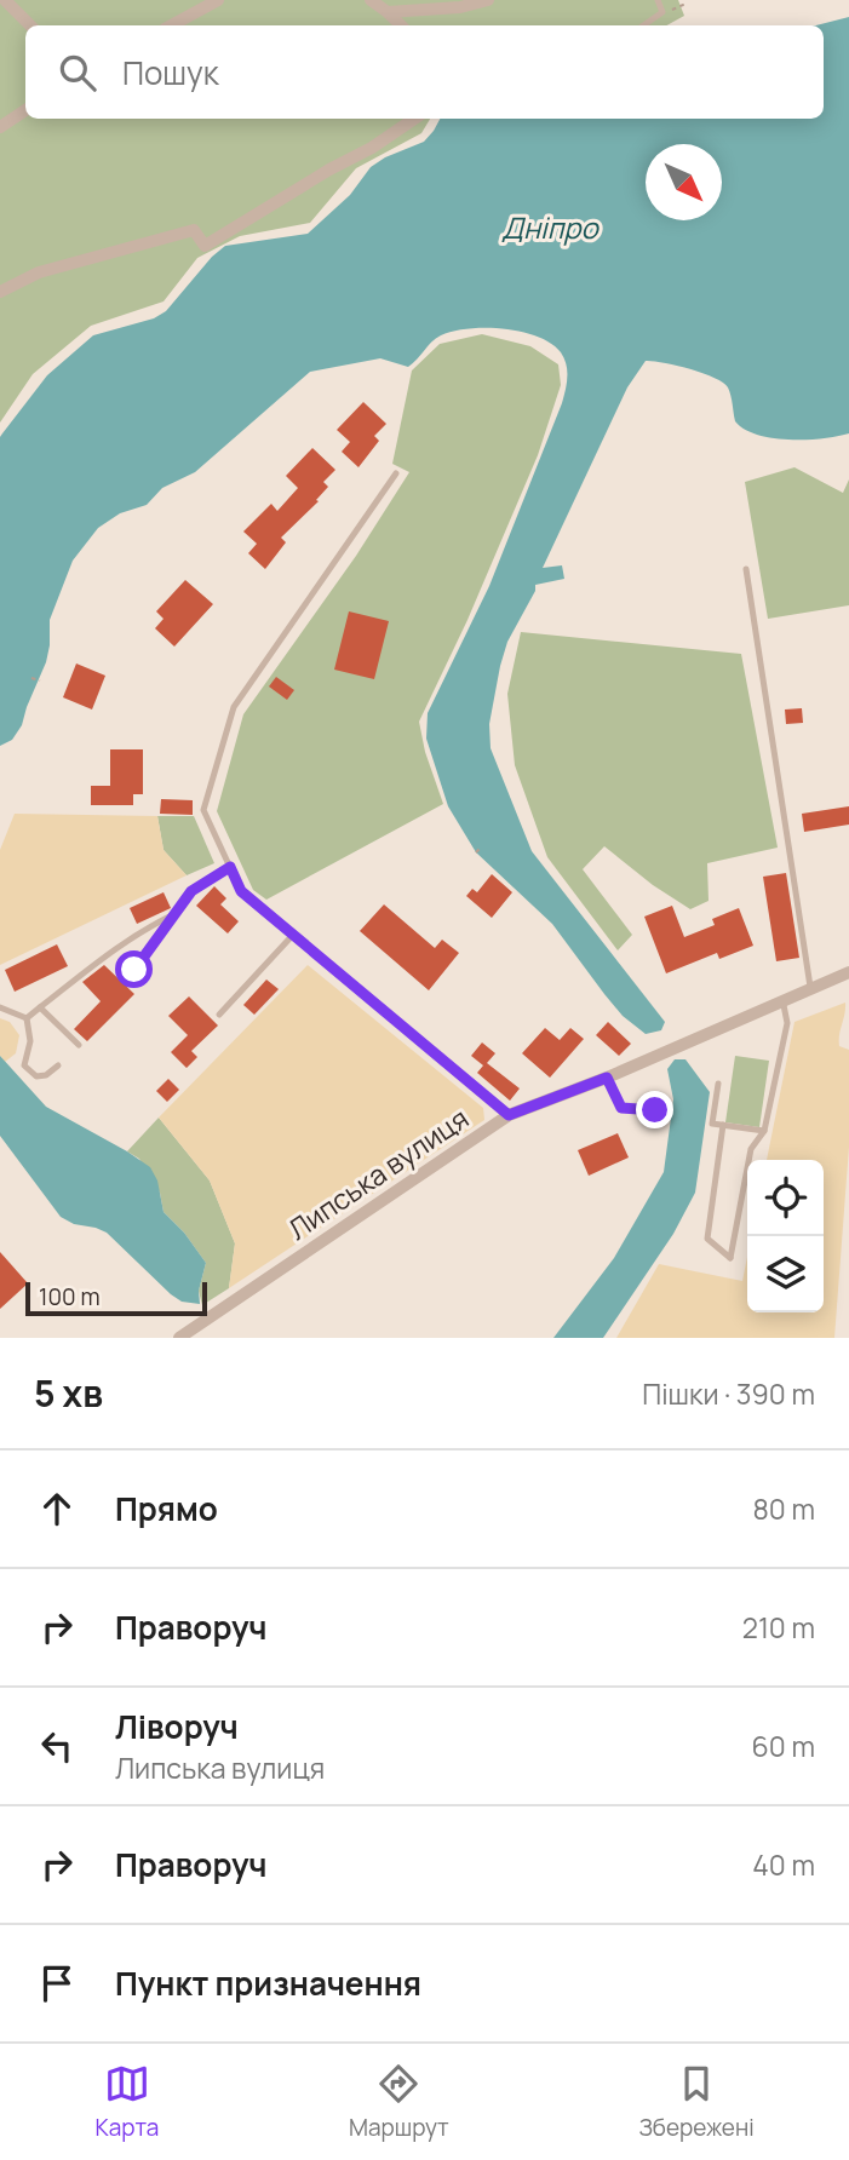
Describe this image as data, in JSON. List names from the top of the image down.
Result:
{
  "streets": {
    "street": ["Липська вулиця"]
  },
  "water": ["Дніпро"],
  "scale_bar": "100 m",
  "north": "bottom right",
  "page": {
    "search": "Пошук",
    "scale": "100 m",
    "heading": ["5 хв", "Пішки · 390 m"],
    "list": [
      ["Прямо", "80 m"],
      ["Праворуч", "210 m"],
      ["Ліворуч", "Липська вулиця", "60 m"],
      ["Праворуч", "40 m"],
      "Пункт призначення"
    ],
    "nav": ["Карта", "Маршрут", "Збережені"]
  }
}
